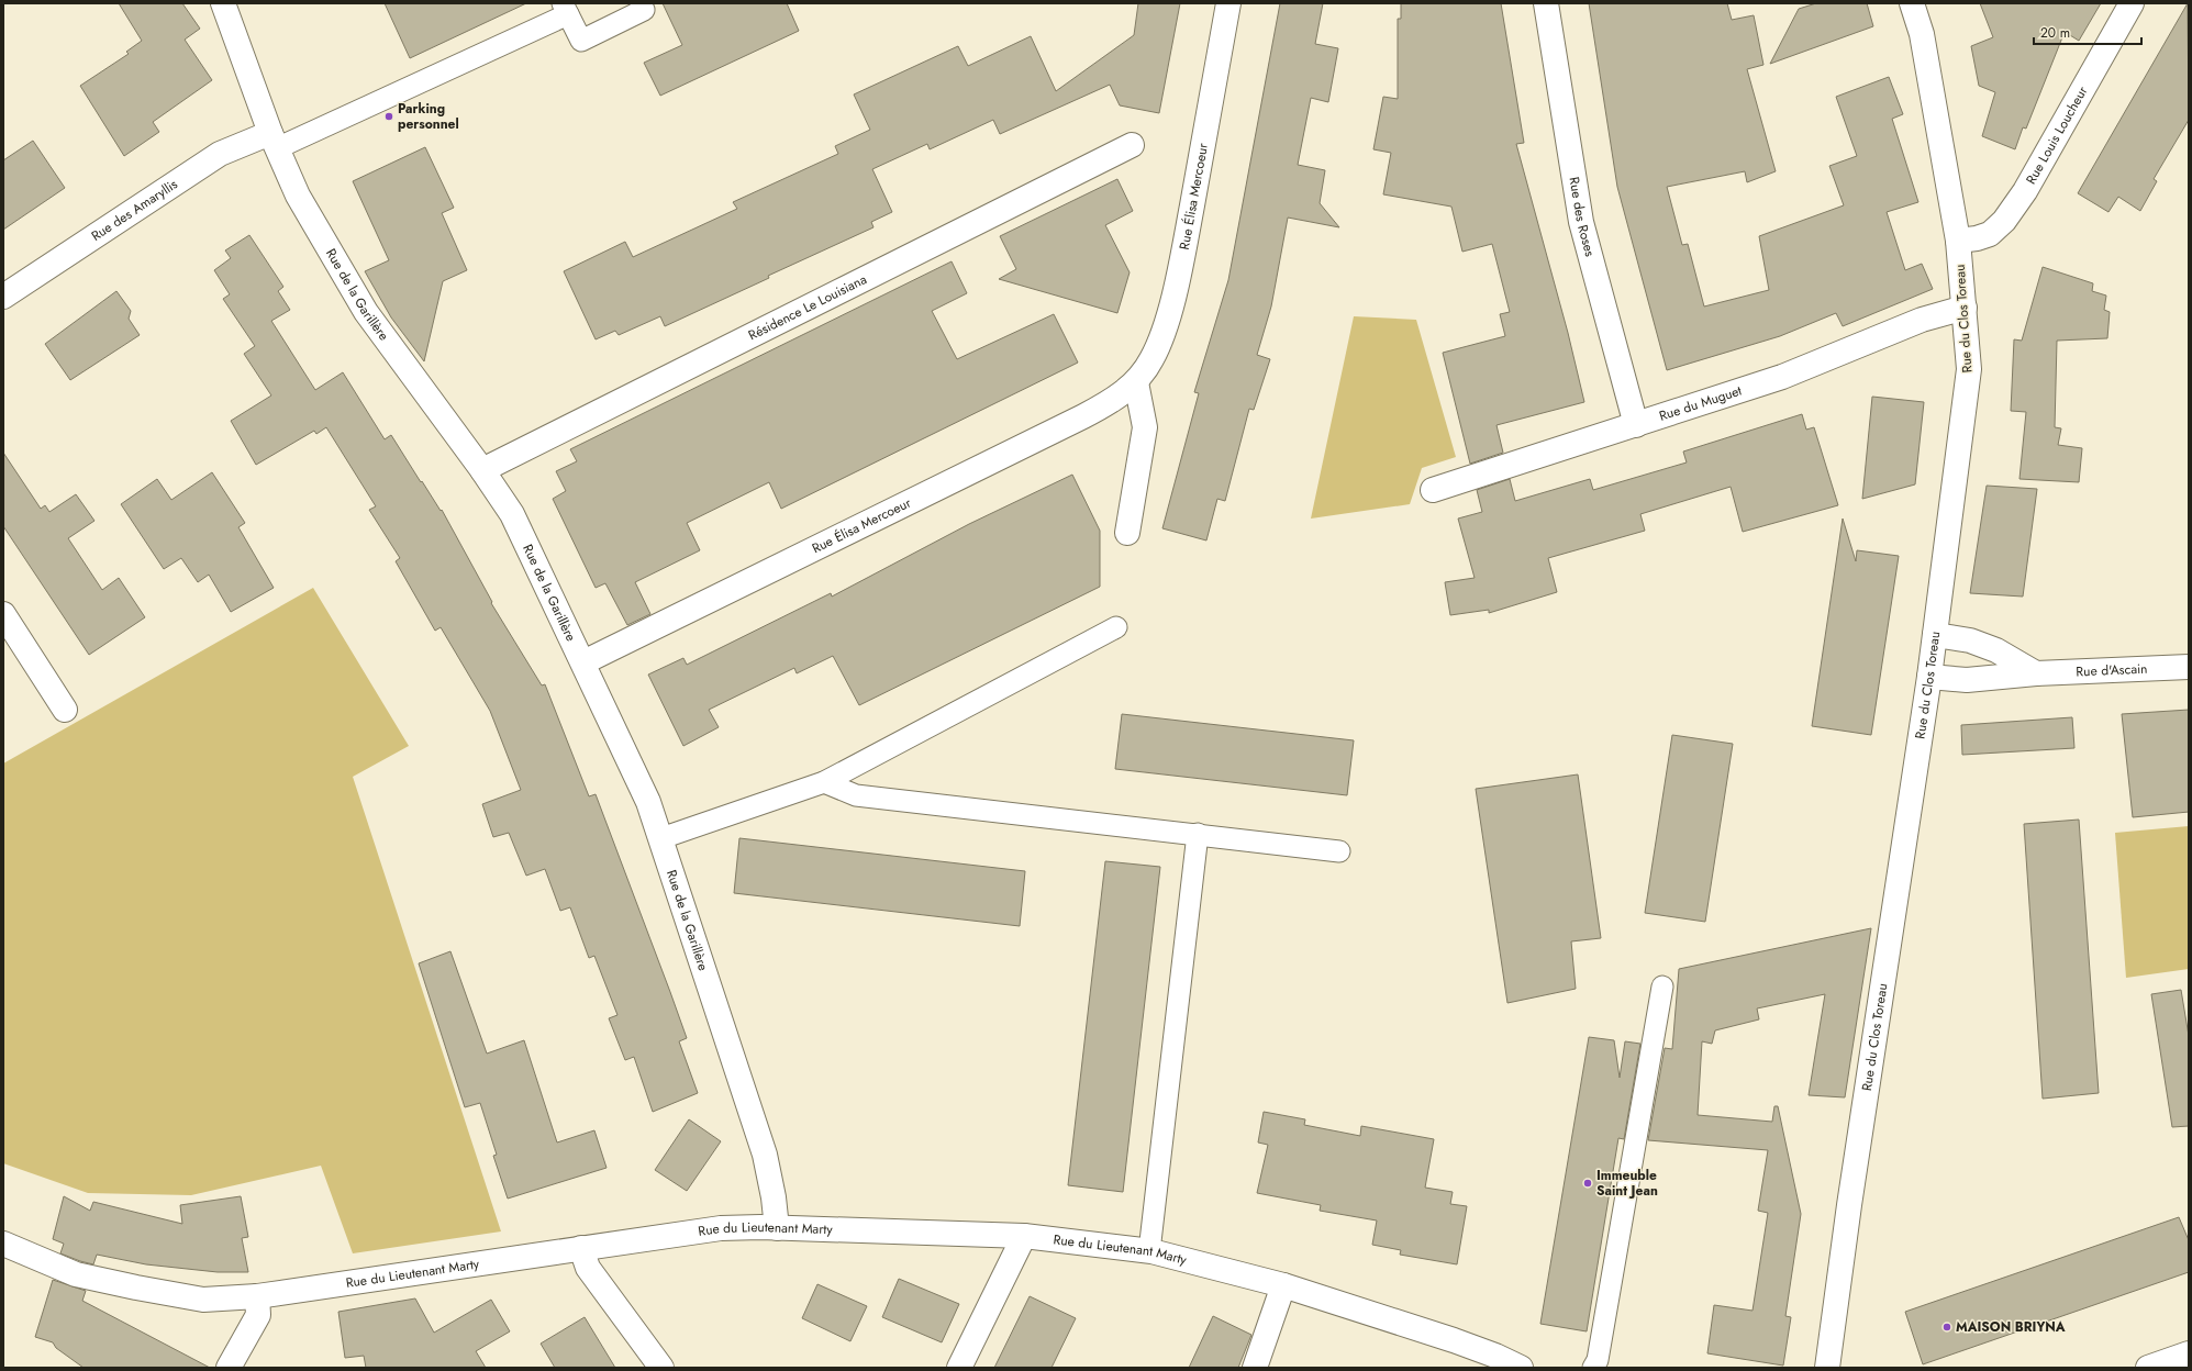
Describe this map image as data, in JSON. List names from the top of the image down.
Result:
{
  "streets": {
    "street": [
      "Rue Louis Loucheur",
      "Rue Élisa Mercoeur",
      "Rue des Amaryllis",
      "Rue des Roses",
      "Rue de la Garillère",
      "Résidence Le Louisiana",
      "Rue du Clos Toreau",
      "Rue du Muguet",
      "Rue d'Ascain",
      "Rue du Lieutenant Marty"
    ]
  },
  "crossings": [
    ["Rue Louis Loucheur", "Rue du Clos Toreau"],
    ["Rue Élisa Mercoeur", "Rue de la Garillère"],
    ["Rue des Amaryllis", "Rue de la Garillère"],
    ["Rue des Roses", "Rue du Muguet"],
    ["Rue de la Garillère", "Résidence Le Louisiana"],
    ["Rue de la Garillère", "Rue du Lieutenant Marty"],
    ["Rue du Clos Toreau", "Rue du Muguet"],
    ["Rue du Clos Toreau", "Rue d'Ascain"]
  ],
  "places": ["Parking personnel", "Immeuble Saint Jean", "MAISON BRIYNA"],
  "scale_bar": "20 m"
}
